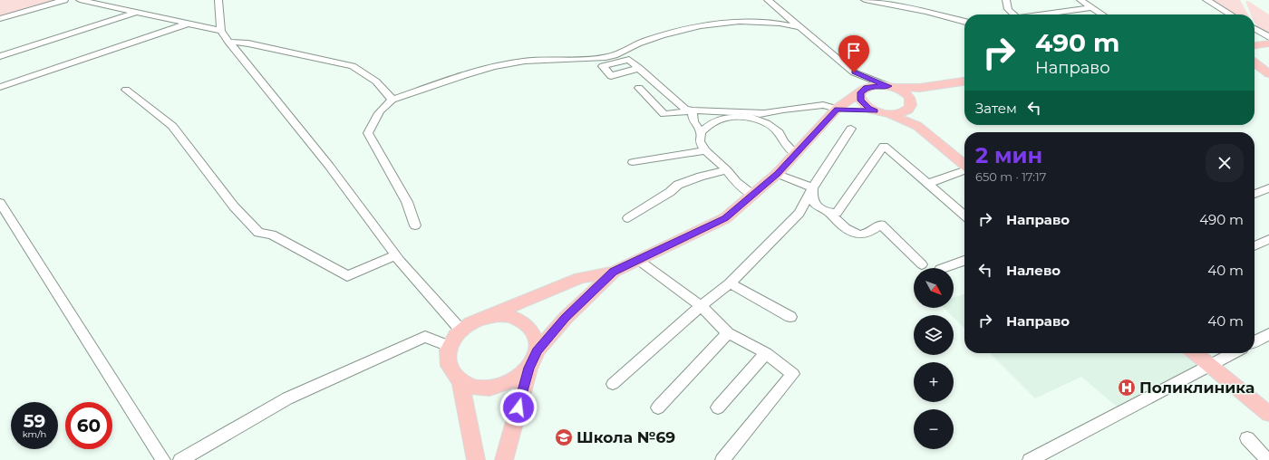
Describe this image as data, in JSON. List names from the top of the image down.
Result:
{
  "places": {
    "hospital": ["Поликлиника"],
    "school or university": ["Школа №69"]
  },
  "north": "bottom right",
  "page": {
    "turn": ["490 m", "Направо"],
    "then": "Затем",
    "heading": ["2 мин", "650 m · 17:17"],
    "list": [
      {
        "name": "Направо",
        "value": "490 m"
      },
      {
        "name": "Налево",
        "value": "40 m"
      },
      {
        "name": "Направо",
        "value": "40 m"
      }
    ],
    "map_buttons": ["+", "−"],
    "speed": "59 km/h",
    "limit": "60"
  }
}
